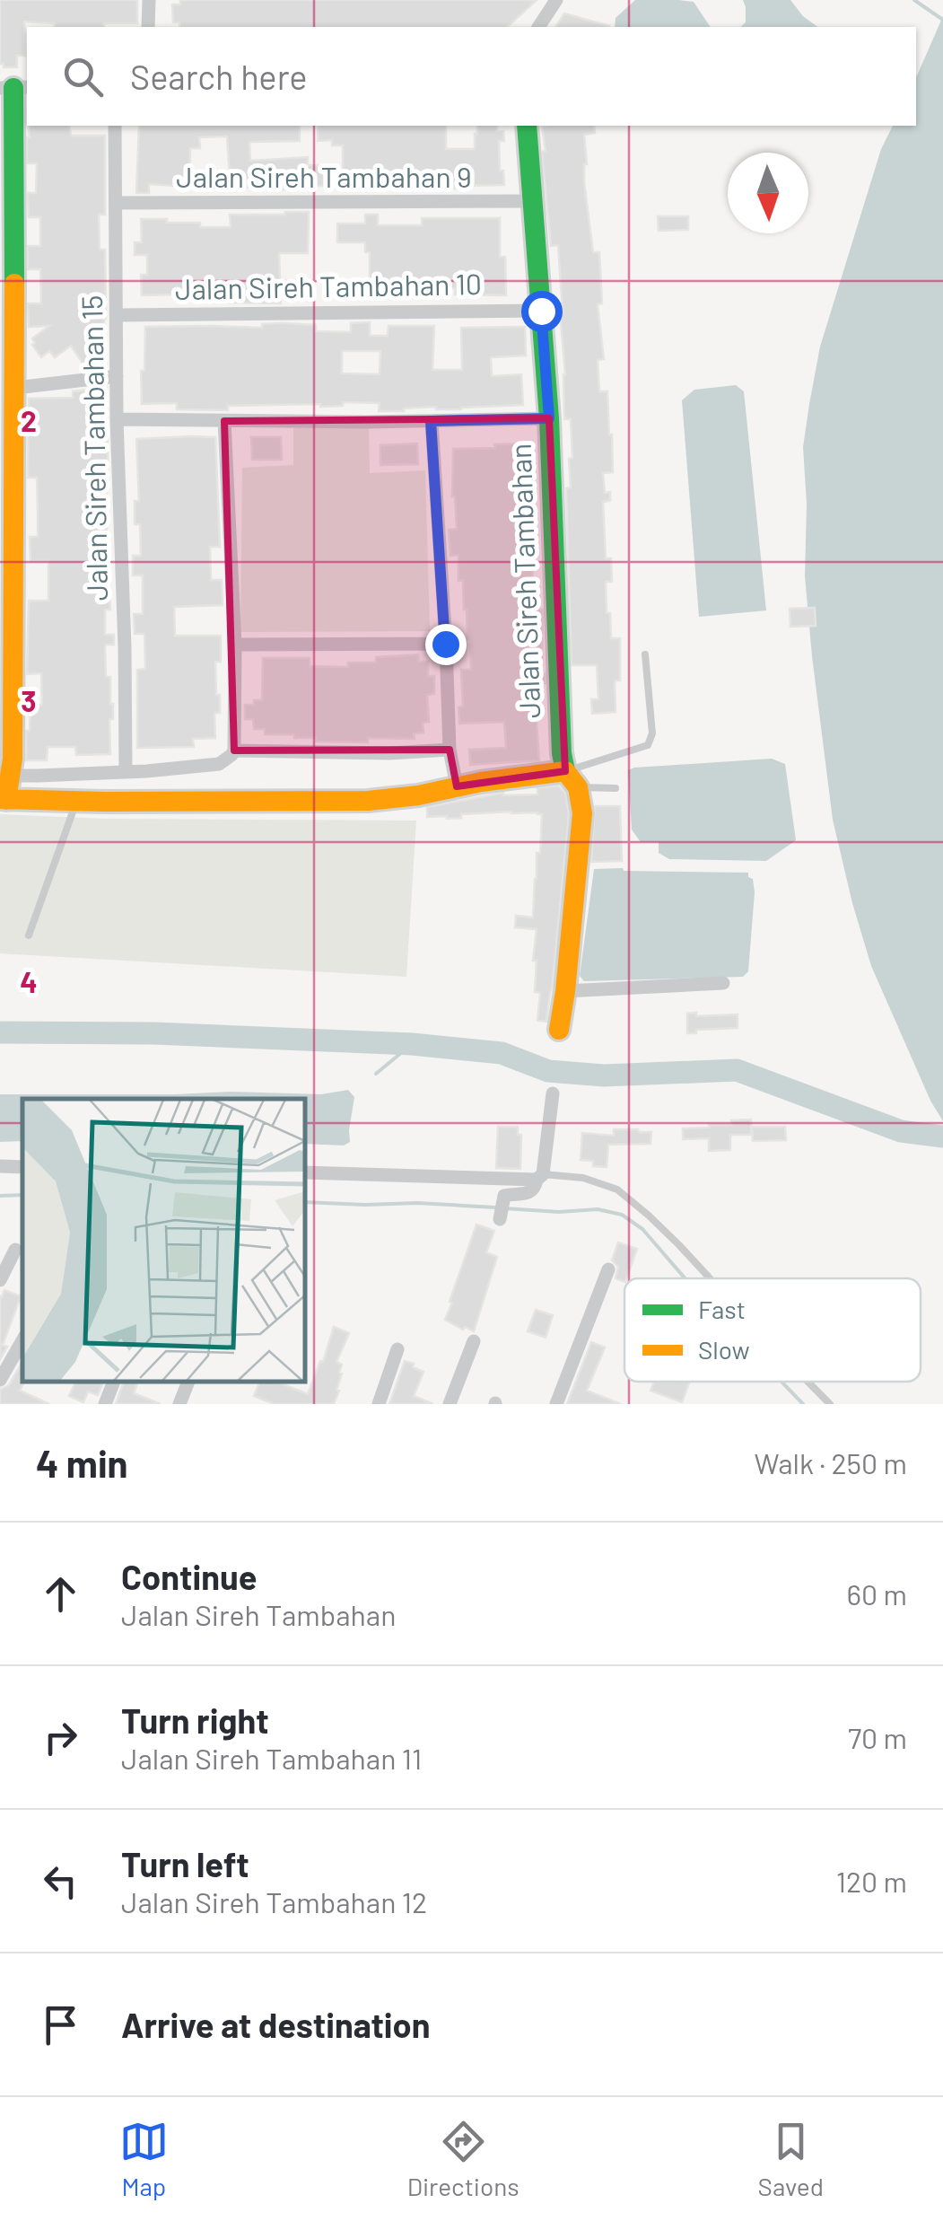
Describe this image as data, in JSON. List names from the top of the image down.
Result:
{
  "streets": {
    "street": [
      "Jalan Sireh Tambahan 9",
      "Jalan Sireh Tambahan 10",
      "Jalan Sireh Tambahan 15",
      "Jalan Sireh Tambahan"
    ]
  },
  "crossings": [
    ["Jalan Sireh Tambahan 9", "Jalan Sireh Tambahan 15"],
    ["Jalan Sireh Tambahan 9", "Jalan Sireh Tambahan"],
    ["Jalan Sireh Tambahan 10", "Jalan Sireh Tambahan 15"],
    ["Jalan Sireh Tambahan 10", "Jalan Sireh Tambahan"]
  ],
  "legend": ["Fast", "Slow"],
  "north": "bottom",
  "page": {
    "search": "Search here",
    "heading": ["4 min", "Walk · 250 m"],
    "list": [
      ["Continue", "Jalan Sireh Tambahan", "60 m"],
      ["Turn right", "Jalan Sireh Tambahan 11", "70 m"],
      ["Turn left", "Jalan Sireh Tambahan 12", "120 m"],
      "Arrive at destination"
    ],
    "nav": ["Map", "Directions", "Saved"]
  },
  "grid": {
    "rows": ["2", "3", "4"]
  }
}
